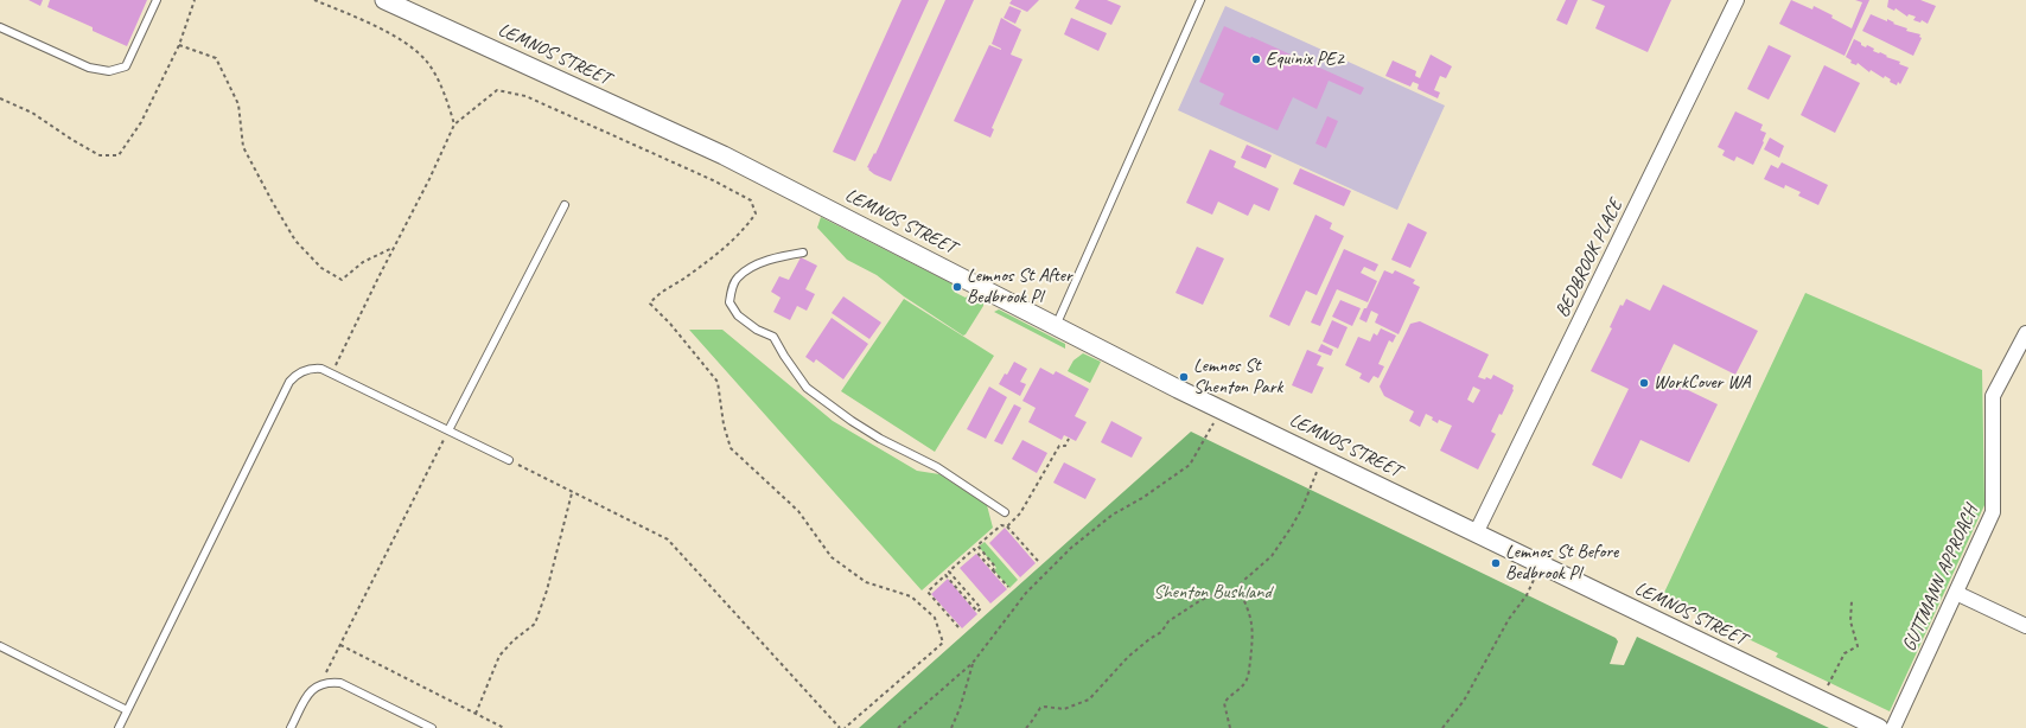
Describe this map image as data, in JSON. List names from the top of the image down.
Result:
{
  "streets": {
    "street": ["LEMNOS STREET", "BEDBROOK PLACE", "GUTTMANN APPROACH"]
  },
  "crossings": [
    ["LEMNOS STREET", "BEDBROOK PLACE"]
  ],
  "parks": ["Shenton Bushland"],
  "places": [
    "Equinix PE2",
    "Lemnos St After Bedbrook Pl",
    "Lemnos St Shenton Park",
    "WorkCover WA",
    "Lemnos St Before Bedbrook Pl"
  ]
}
